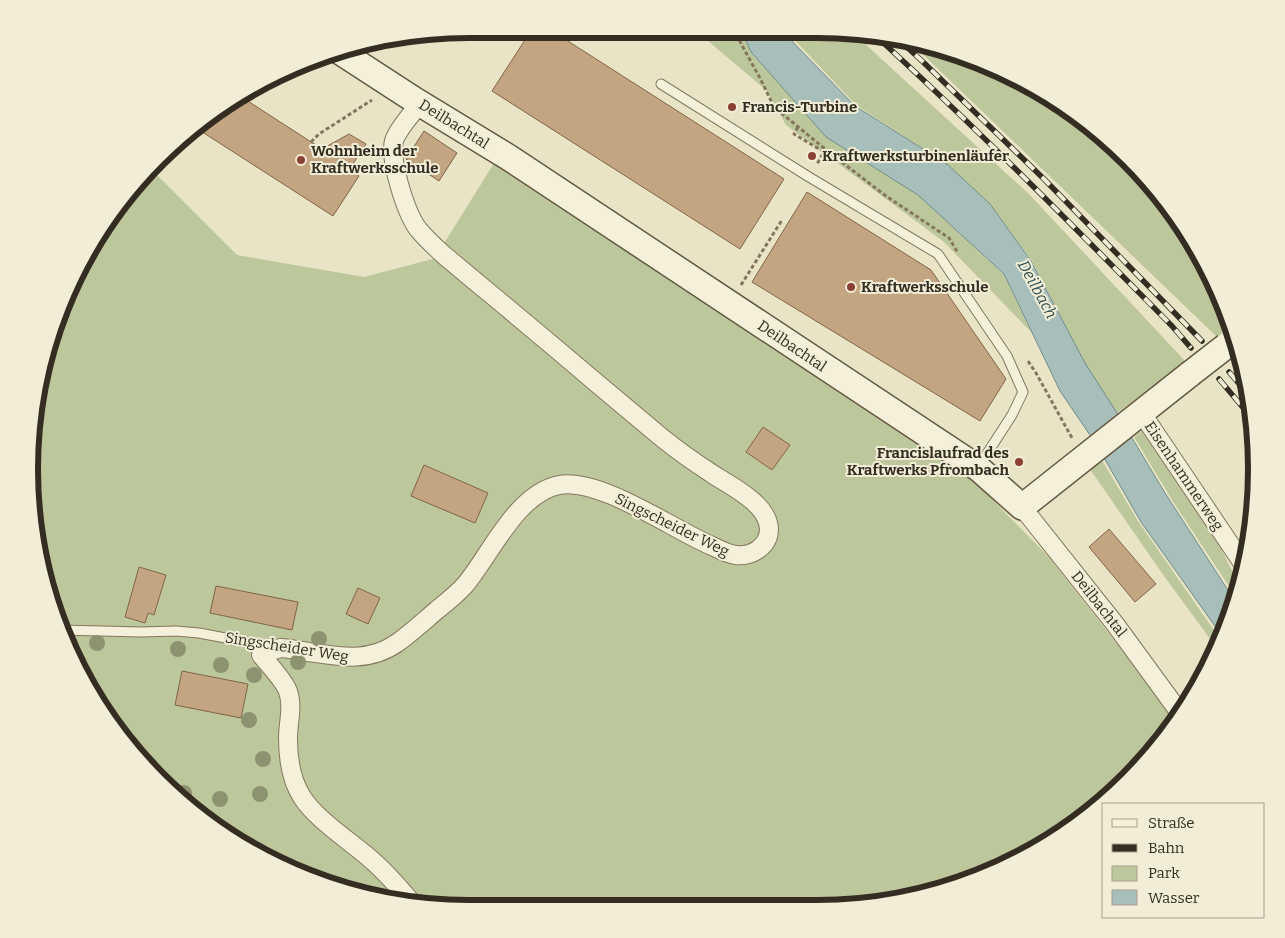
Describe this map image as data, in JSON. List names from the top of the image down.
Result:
{
  "streets": {
    "street": ["Deilbachtal", "Eisenhammerweg", "Singscheider Weg"]
  },
  "crossings": [
    ["Deilbachtal", "Eisenhammerweg"],
    ["Deilbachtal", "Singscheider Weg"]
  ],
  "water": ["Deilbach"],
  "places": [
    "Francis-Turbine",
    "Kraftwerksturbinenläufer",
    "Wohnheim der Kraftwerksschule",
    "Kraftwerksschule",
    "Francislaufrad des Kraftwerks Pfrombach"
  ],
  "legend": [
    "Straße",
    "Bahn",
    "Park",
    "Wasser"
  ]
}
